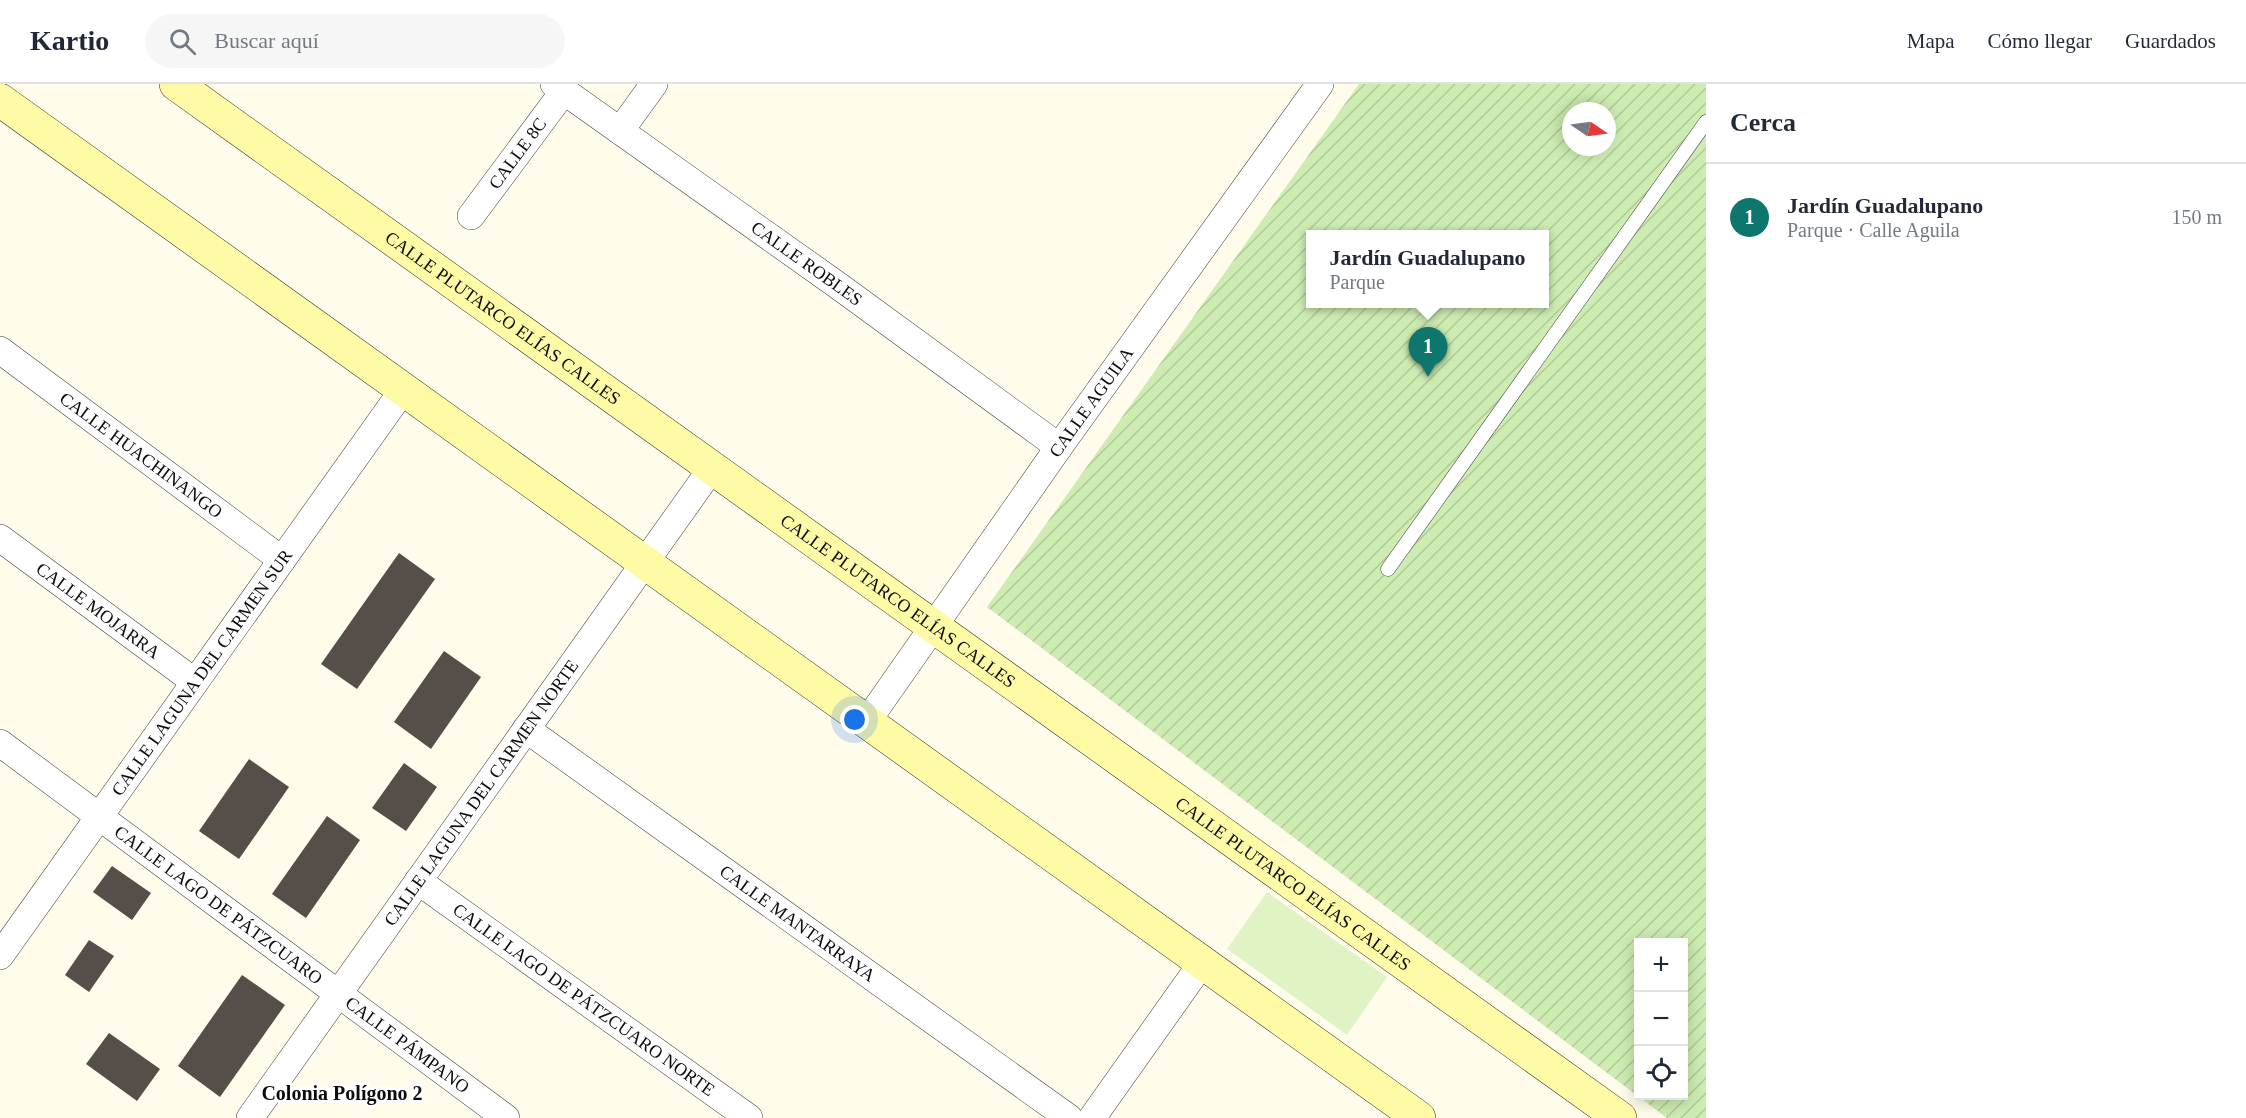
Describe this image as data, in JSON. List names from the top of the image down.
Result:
{
  "streets": {
    "main road": ["CALLE PLUTARCO ELÍAS CALLES"],
    "street": [
      "CALLE 8C",
      "CALLE ROBLES",
      "CALLE AGUILA",
      "CALLE HUACHINANGO",
      "CALLE MOJARRA",
      "CALLE LAGUNA DEL CARMEN SUR",
      "CALLE LAGUNA DEL CARMEN NORTE",
      "CALLE LAGO DE PÁTZCUARO",
      "CALLE MANTARRAYA",
      "CALLE LAGO DE PÁTZCUARO NORTE",
      "CALLE PÁMPANO"
    ]
  },
  "crossings": [
    ["CALLE 8C", "CALLE ROBLES"],
    ["CALLE ROBLES", "CALLE AGUILA"],
    ["CALLE PLUTARCO ELÍAS CALLES", "CALLE AGUILA"],
    ["CALLE PLUTARCO ELÍAS CALLES", "CALLE LAGUNA DEL CARMEN NORTE"],
    ["CALLE HUACHINANGO", "CALLE LAGUNA DEL CARMEN SUR"],
    ["CALLE MOJARRA", "CALLE LAGUNA DEL CARMEN SUR"],
    ["CALLE LAGUNA DEL CARMEN SUR", "CALLE LAGO DE PÁTZCUARO"],
    ["CALLE LAGUNA DEL CARMEN NORTE", "CALLE LAGO DE PÁTZCUARO"],
    ["CALLE LAGUNA DEL CARMEN NORTE", "CALLE MANTARRAYA"],
    ["CALLE LAGUNA DEL CARMEN NORTE", "CALLE LAGO DE PÁTZCUARO NORTE"],
    ["CALLE LAGUNA DEL CARMEN NORTE", "CALLE PÁMPANO"],
    ["CALLE LAGO DE PÁTZCUARO", "CALLE PÁMPANO"]
  ],
  "districts": ["Colonia Polígono 2"],
  "north": "right",
  "page": {
    "header": "Kartio",
    "search": "Buscar aquí",
    "nav": ["Mapa", "Cómo llegar", "Guardados"],
    "heading": "Cerca",
    "list": [
      {
        "mark": "1",
        "name": "Jardín Guadalupano",
        "note": "Parque · Calle Aguila",
        "value": "150 m"
      }
    ],
    "popup": ["Jardín Guadalupano", "Parque"],
    "pins": "1",
    "map_buttons": ["+", "−"]
  }
}
